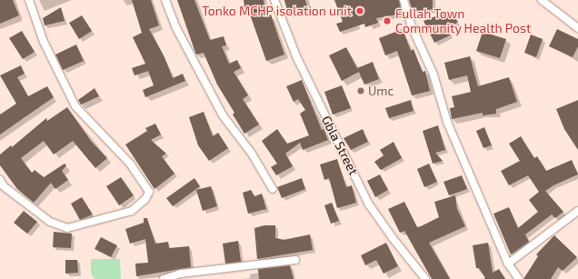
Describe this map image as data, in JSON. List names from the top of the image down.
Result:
{
  "streets": {
    "street": ["Gbla Street"]
  },
  "places": ["Tonko MCHP isolation unit", "Fullah Town Community Health Post", "Umc"]
}
